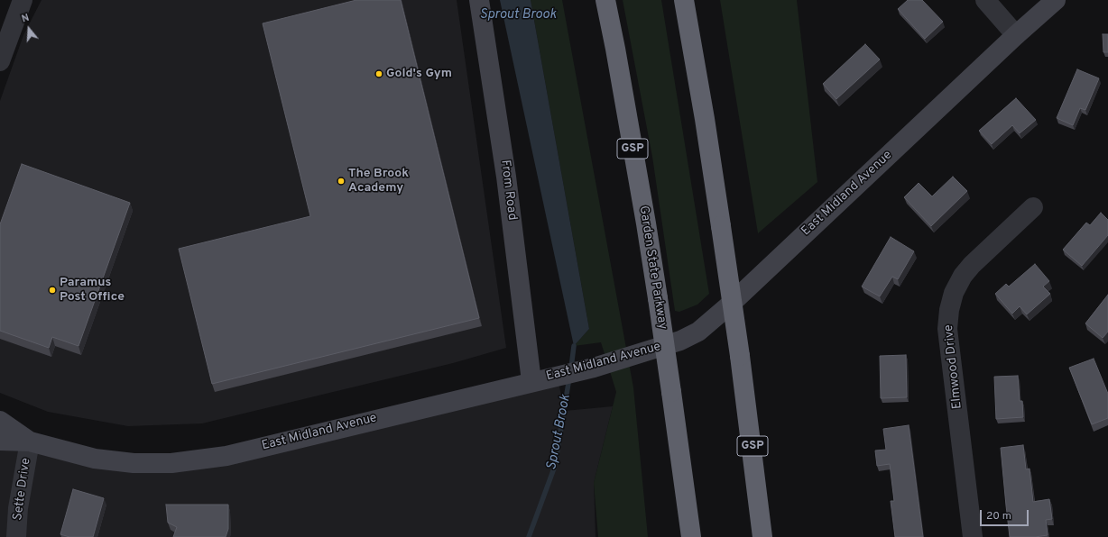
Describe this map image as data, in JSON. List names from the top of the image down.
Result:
{
  "streets": {
    "highway": ["GSP", "Garden State Parkway"],
    "street": [
      "From Road",
      "East Midland Avenue",
      "Elmwood Drive",
      "Sette Drive"
    ]
  },
  "crossings": [
    ["From Road", "East Midland Avenue"],
    ["East Midland Avenue", "Sette Drive"]
  ],
  "water": ["Sprout Brook"],
  "places": ["Gold's Gym", "The Brook Academy", "Paramus Post Office"],
  "scale_bar": "20 m",
  "north": "top"
}
